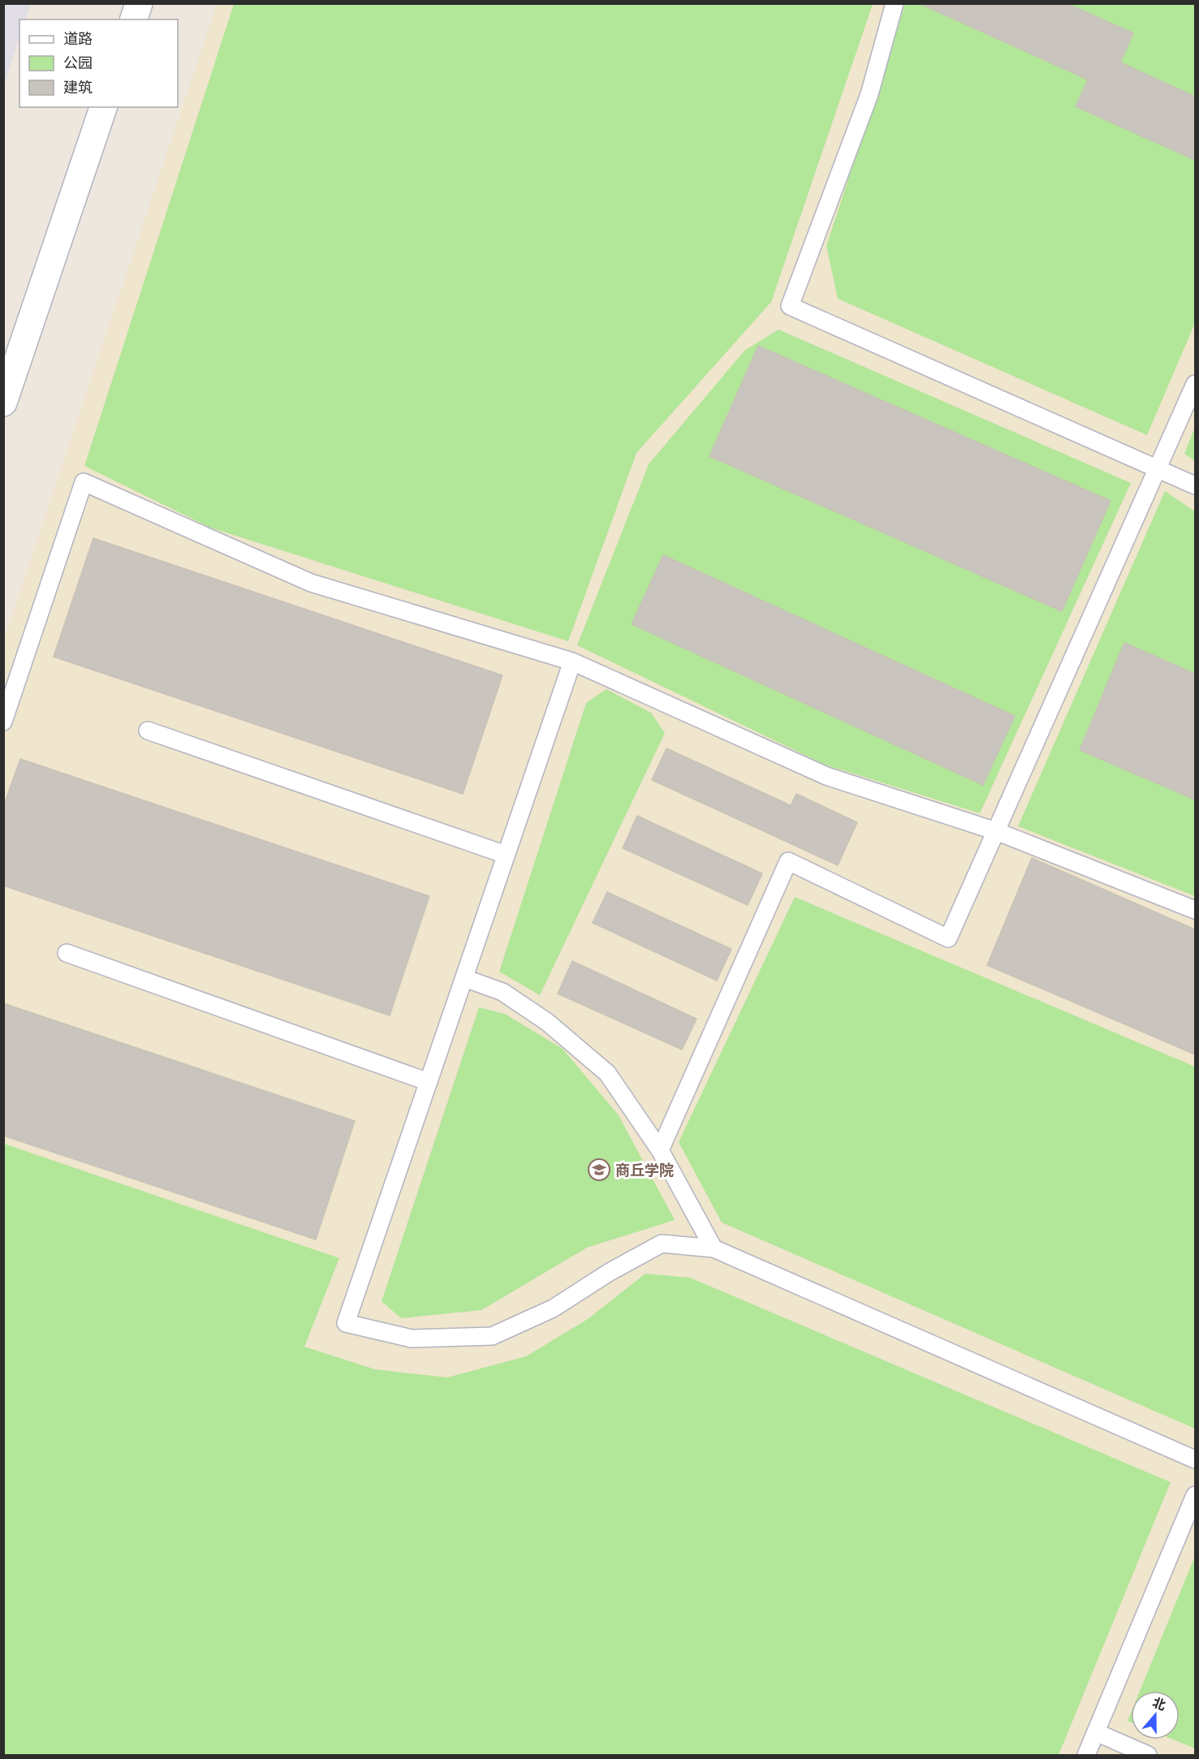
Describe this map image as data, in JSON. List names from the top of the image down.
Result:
{
  "places": {
    "school or university": ["商丘学院"]
  },
  "legend": ["道路", "公园", "建筑"],
  "north": "top"
}
